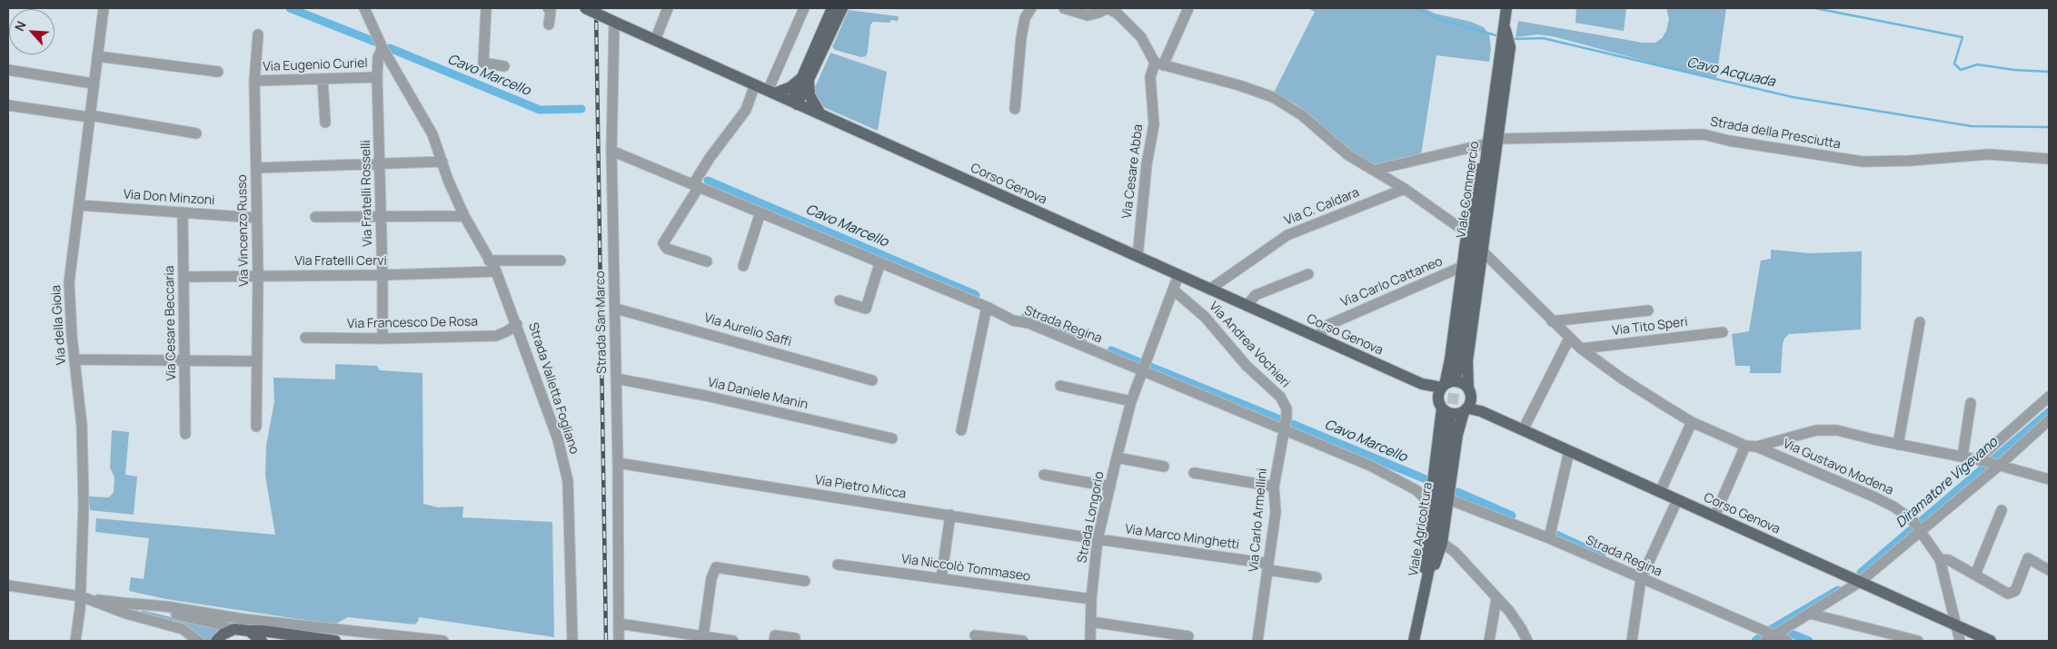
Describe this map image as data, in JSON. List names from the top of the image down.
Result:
{
  "streets": {
    "main road": ["Corso Genova", "Viale Commercio", "Viale Agricoltura"],
    "street": [
      "Via Eugenio Curiel",
      "Strada della Presciutta",
      "Via Cesare Abba",
      "Via Fratelli Rosselli",
      "Via Don Minzoni",
      "Via C. Caldara",
      "Via Vincenzo Russo",
      "Via Fratelli Cervi",
      "Via Carlo Cattaneo",
      "Strada San Marco",
      "Via Cesare Beccaria",
      "Via Francesco De Rosa",
      "Via della Gioia",
      "Strada Regina",
      "Via Tito Speri",
      "Via Aurelio Saffi",
      "Via Andrea Vochieri",
      "Strada Valletta Fogliano",
      "Via Daniele Manin",
      "Via Gustavo Modena",
      "Via Pietro Micca",
      "Strada Longorio",
      "Via Carlo Armellini",
      "Via Marco Minghetti",
      "Via Niccolò Tommaseo"
    ]
  },
  "crossings": [
    ["Via Eugenio Curiel", "Via Fratelli Rosselli"],
    ["Via Eugenio Curiel", "Via Vincenzo Russo"],
    ["Strada della Presciutta", "Viale Commercio"],
    ["Via Cesare Abba", "Corso Genova"],
    ["Corso Genova", "Via C. Caldara"],
    ["Corso Genova", "Via Carlo Cattaneo"],
    ["Corso Genova", "Strada San Marco"],
    ["Corso Genova", "Via Gustavo Modena"],
    ["Corso Genova", "Strada Longorio"],
    ["Via Fratelli Rosselli", "Via Fratelli Cervi"],
    ["Via Fratelli Rosselli", "Via Francesco De Rosa"],
    ["Via Fratelli Rosselli", "Strada Valletta Fogliano"],
    ["Via Don Minzoni", "Via Vincenzo Russo"],
    ["Via Don Minzoni", "Via Cesare Beccaria"],
    ["Via Don Minzoni", "Via della Gioia"],
    ["Via Vincenzo Russo", "Via Fratelli Cervi"],
    ["Via Fratelli Cervi", "Via Cesare Beccaria"],
    ["Via Fratelli Cervi", "Strada Valletta Fogliano"],
    ["Strada San Marco", "Strada Regina"],
    ["Strada San Marco", "Via Aurelio Saffi"],
    ["Strada San Marco", "Via Daniele Manin"],
    ["Strada San Marco", "Via Pietro Micca"],
    ["Via Francesco De Rosa", "Strada Valletta Fogliano"],
    ["Strada Regina", "Via Andrea Vochieri"],
    ["Strada Regina", "Strada Longorio"],
    ["Strada Regina", "Via Carlo Armellini"],
    ["Via Tito Speri", "Via Gustavo Modena"],
    ["Via Andrea Vochieri", "Strada Longorio"],
    ["Via Andrea Vochieri", "Via Carlo Armellini"],
    ["Via Pietro Micca", "Strada Longorio"],
    ["Via Pietro Micca", "Via Marco Minghetti"],
    ["Strada Longorio", "Via Marco Minghetti"],
    ["Strada Longorio", "Via Niccolò Tommaseo"],
    ["Via Carlo Armellini", "Via Marco Minghetti"]
  ],
  "water": ["Cavo Acquada", "Cavo Marcello", "Diramatore Vigevano"],
  "north": "top left"
}
